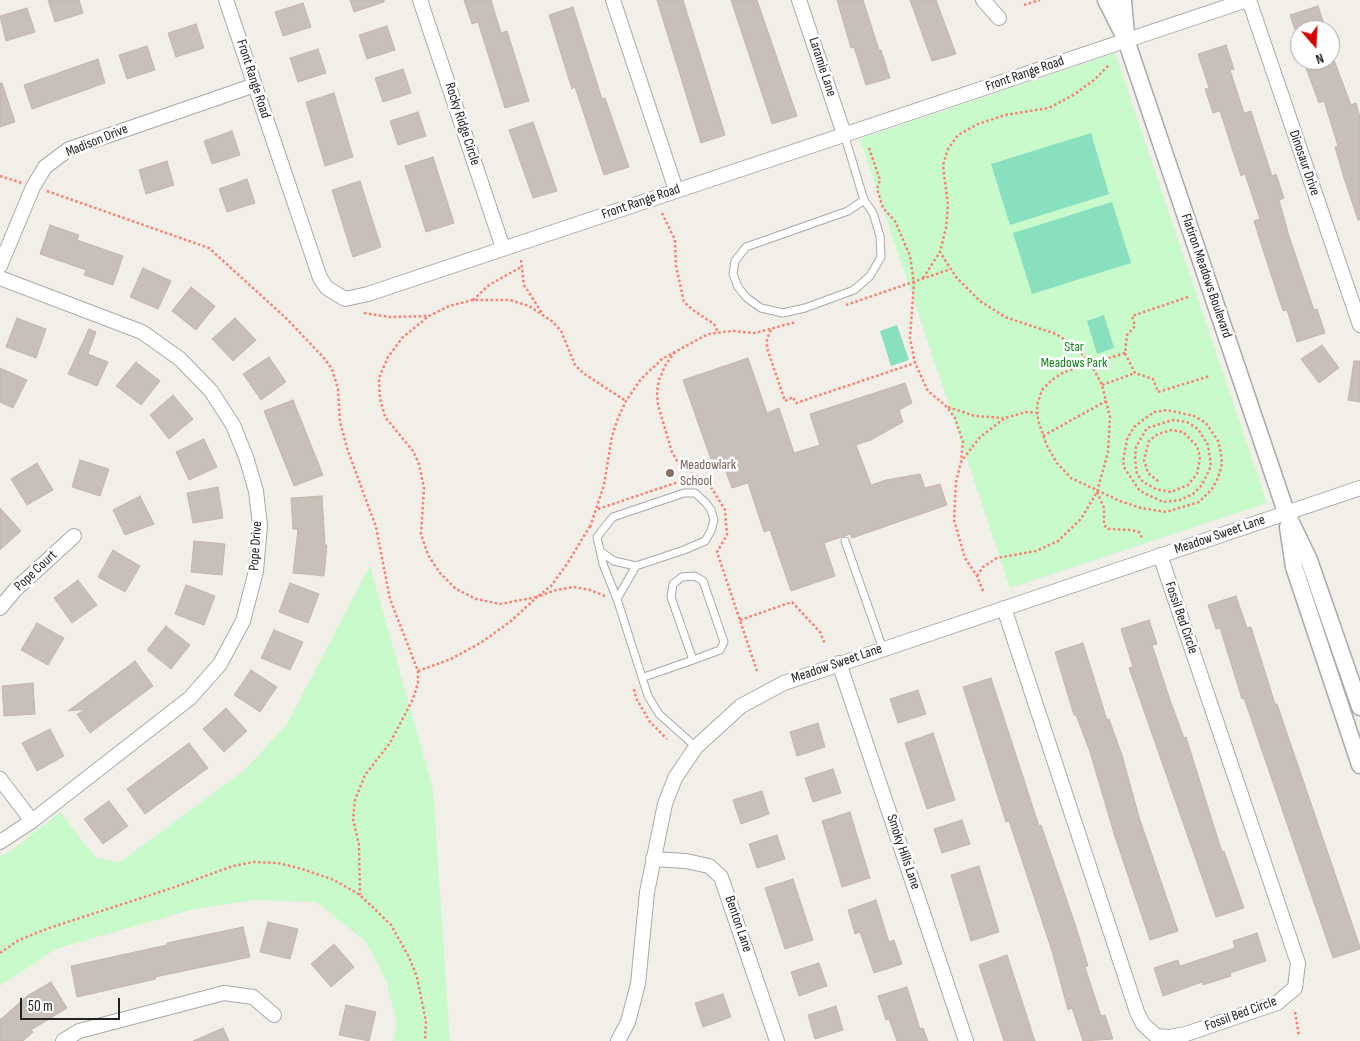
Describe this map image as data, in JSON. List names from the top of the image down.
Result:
{
  "streets": {
    "street": [
      "Laramie Lane",
      "Front Range Road",
      "Rocky Ridge Circle",
      "Madison Drive",
      "Dinosaur Drive",
      "Flatiron Meadows Boulevard",
      "Meadow Sweet Lane",
      "Pope Drive",
      "Pope Court",
      "Fossil Bed Circle",
      "Smoky Hills Lane",
      "Benton Lane"
    ]
  },
  "crossings": [
    ["Laramie Lane", "Front Range Road"],
    ["Front Range Road", "Rocky Ridge Circle"],
    ["Front Range Road", "Madison Drive"],
    ["Front Range Road", "Dinosaur Drive"],
    ["Front Range Road", "Flatiron Meadows Boulevard"],
    ["Flatiron Meadows Boulevard", "Meadow Sweet Lane"],
    ["Meadow Sweet Lane", "Fossil Bed Circle"],
    ["Meadow Sweet Lane", "Smoky Hills Lane"],
    ["Meadow Sweet Lane", "Benton Lane"]
  ],
  "parks": ["Star Meadows Park"],
  "places": ["Meadowlark School"],
  "scale_bar": "50 m",
  "north": "bottom"
}
